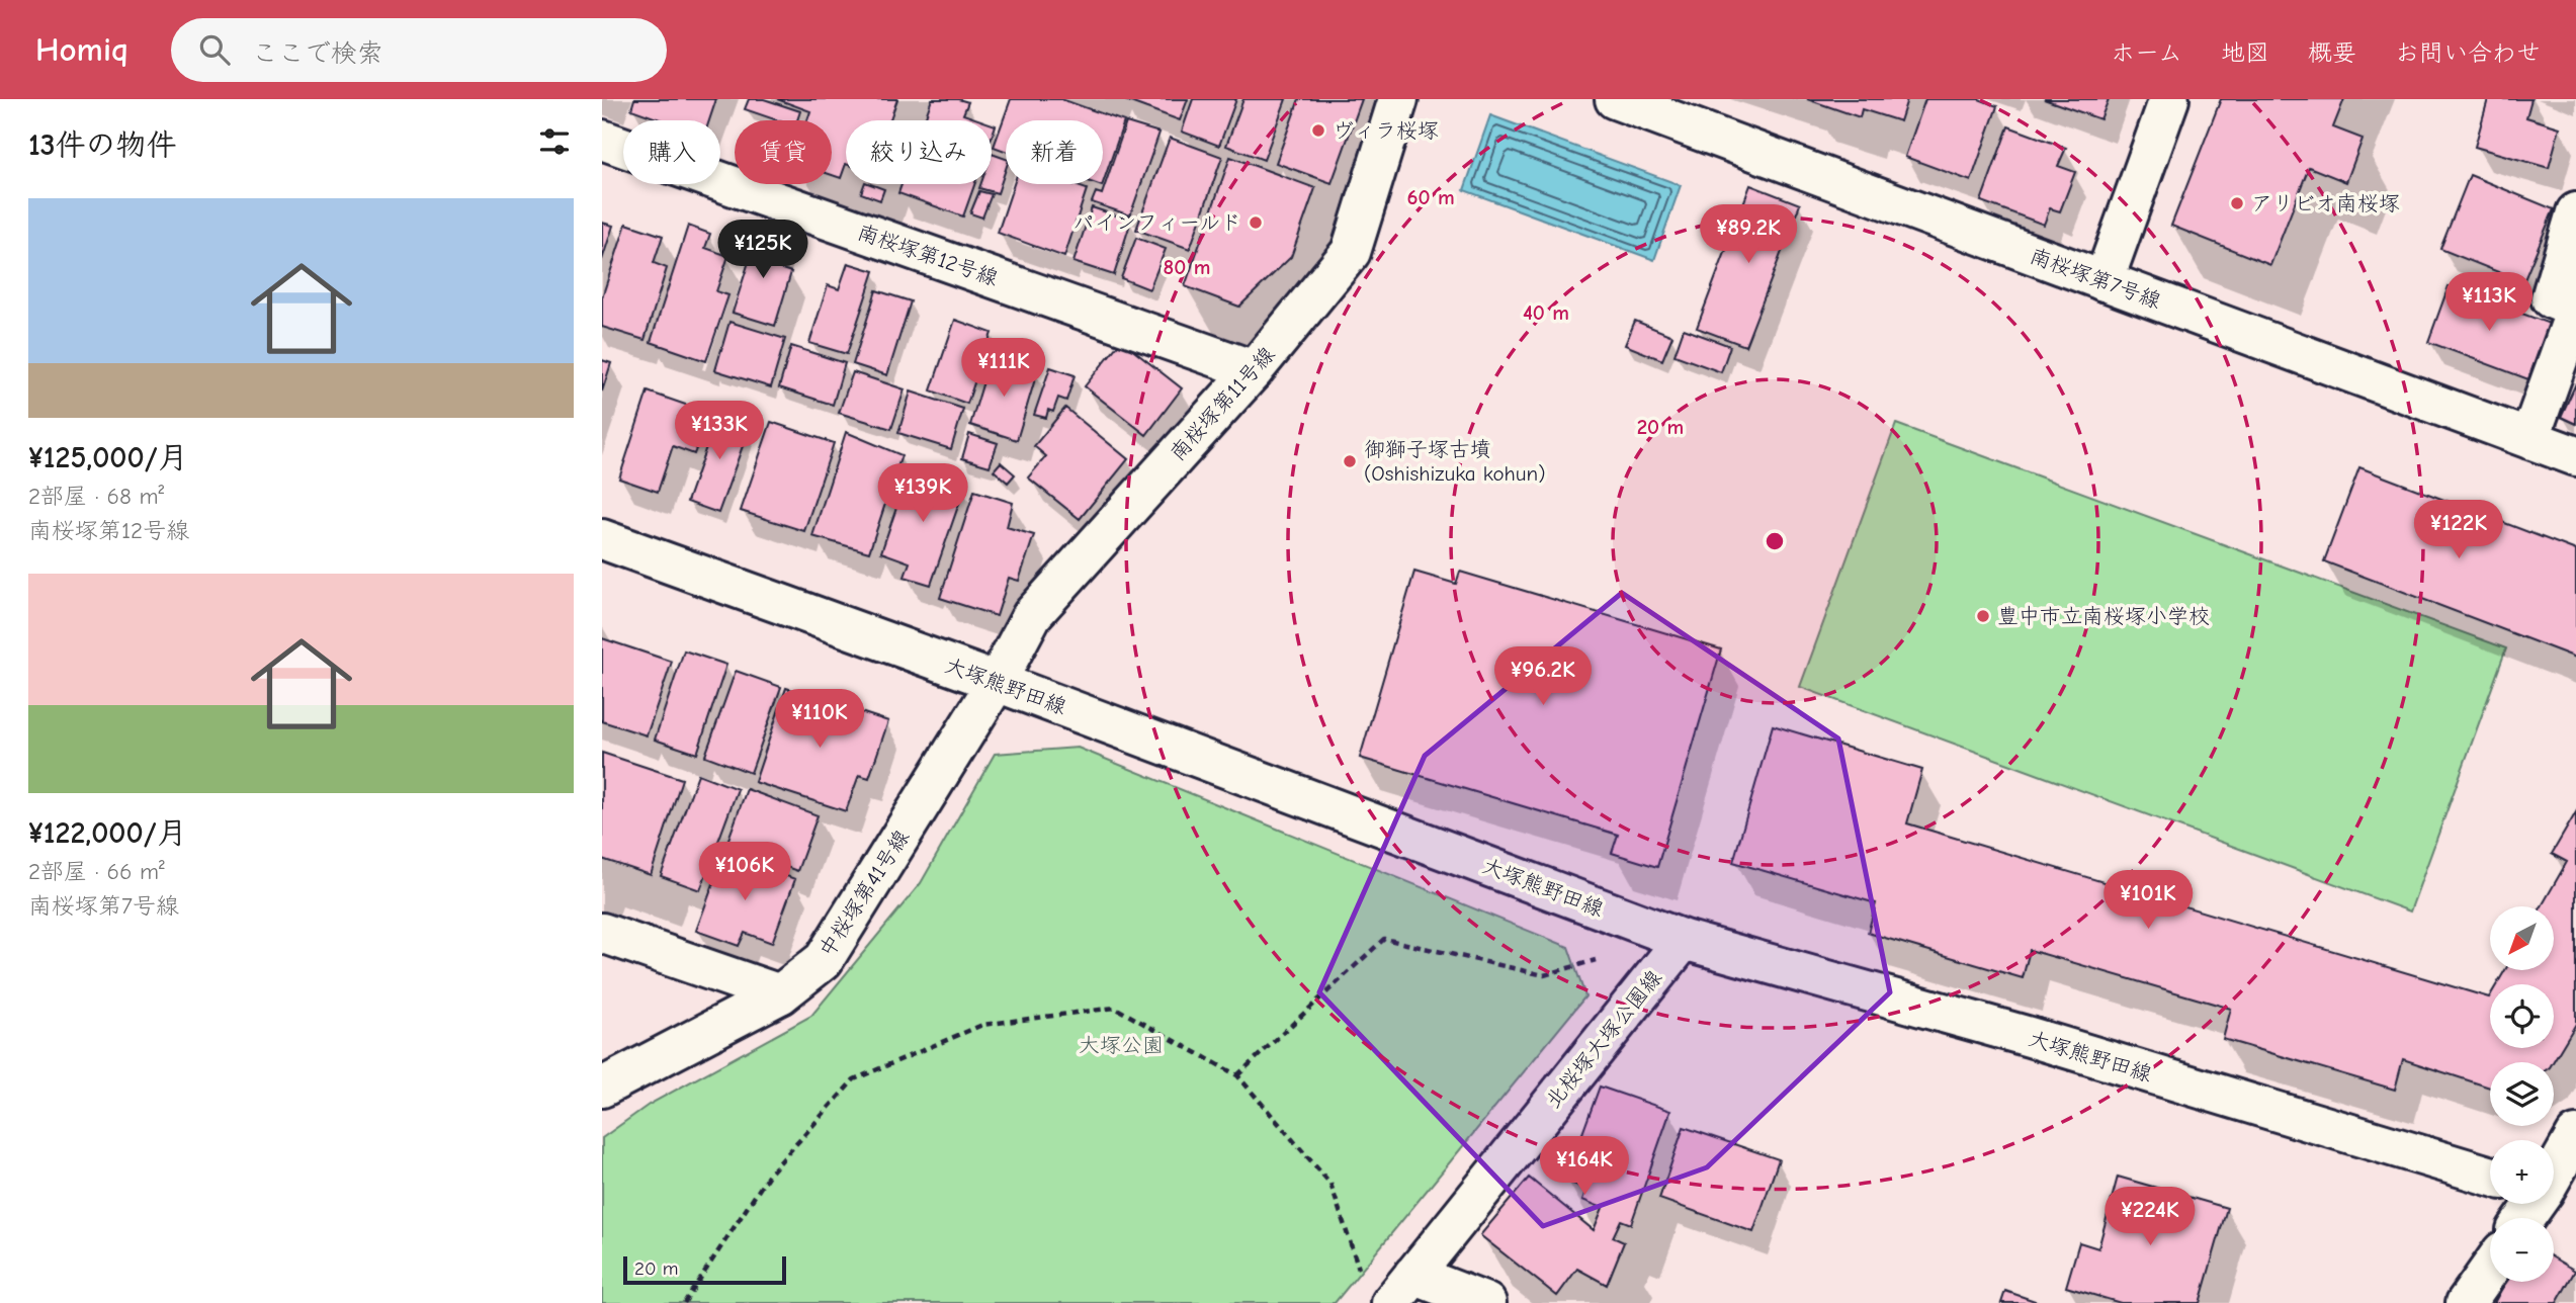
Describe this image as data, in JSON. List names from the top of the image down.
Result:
{
  "streets": {
    "street": [
      "南桜塚第12号線",
      "南桜塚第7号線",
      "南桜塚第11号線",
      "大塚熊野田線",
      "中桜塚第41号線",
      "北桜塚大塚公園線"
    ]
  },
  "crossings": [
    ["南桜塚第12号線", "南桜塚第11号線"],
    ["南桜塚第11号線", "大塚熊野田線"],
    ["南桜塚第11号線", "中桜塚第41号線"],
    ["大塚熊野田線", "中桜塚第41号線"],
    ["大塚熊野田線", "北桜塚大塚公園線"]
  ],
  "parks": ["大塚公園"],
  "places": [
    "ヴィラ桜塚",
    "アリビオ南桜塚",
    "パインフィールド",
    "御獅子塚古墳 (Oshishizuka kohun)",
    "豊中市立南桜塚小学校"
  ],
  "scale_bar": "20 m",
  "north": "bottom left",
  "page": {
    "header": "Homiq",
    "search": "ここで検索",
    "nav": [
      "ホーム",
      "地図",
      "概要",
      "お問い合わせ"
    ],
    "heading": "13件の物件",
    "chip": [
      "購入",
      "賃貸",
      "絞り込み",
      "新着"
    ],
    "list": [
      {
        "name": "¥125,000/月",
        "note": "2部屋 · 68 m² · 南桜塚第12号線"
      },
      {
        "name": "¥122,000/月",
        "note": "2部屋 · 66 m² · 南桜塚第7号線"
      }
    ],
    "price": [
      "¥89.2K",
      "¥125K",
      "¥113K",
      "¥111K",
      "¥133K",
      "¥139K",
      "¥122K",
      "¥96.2K",
      "¥110K",
      "¥106K",
      "¥101K",
      "¥164K",
      "¥224K"
    ],
    "map_buttons": ["+", "−"],
    "scale": "20 m"
  },
  "rings": [
    "60 m",
    "80 m",
    "40 m",
    "20 m"
  ]
}
